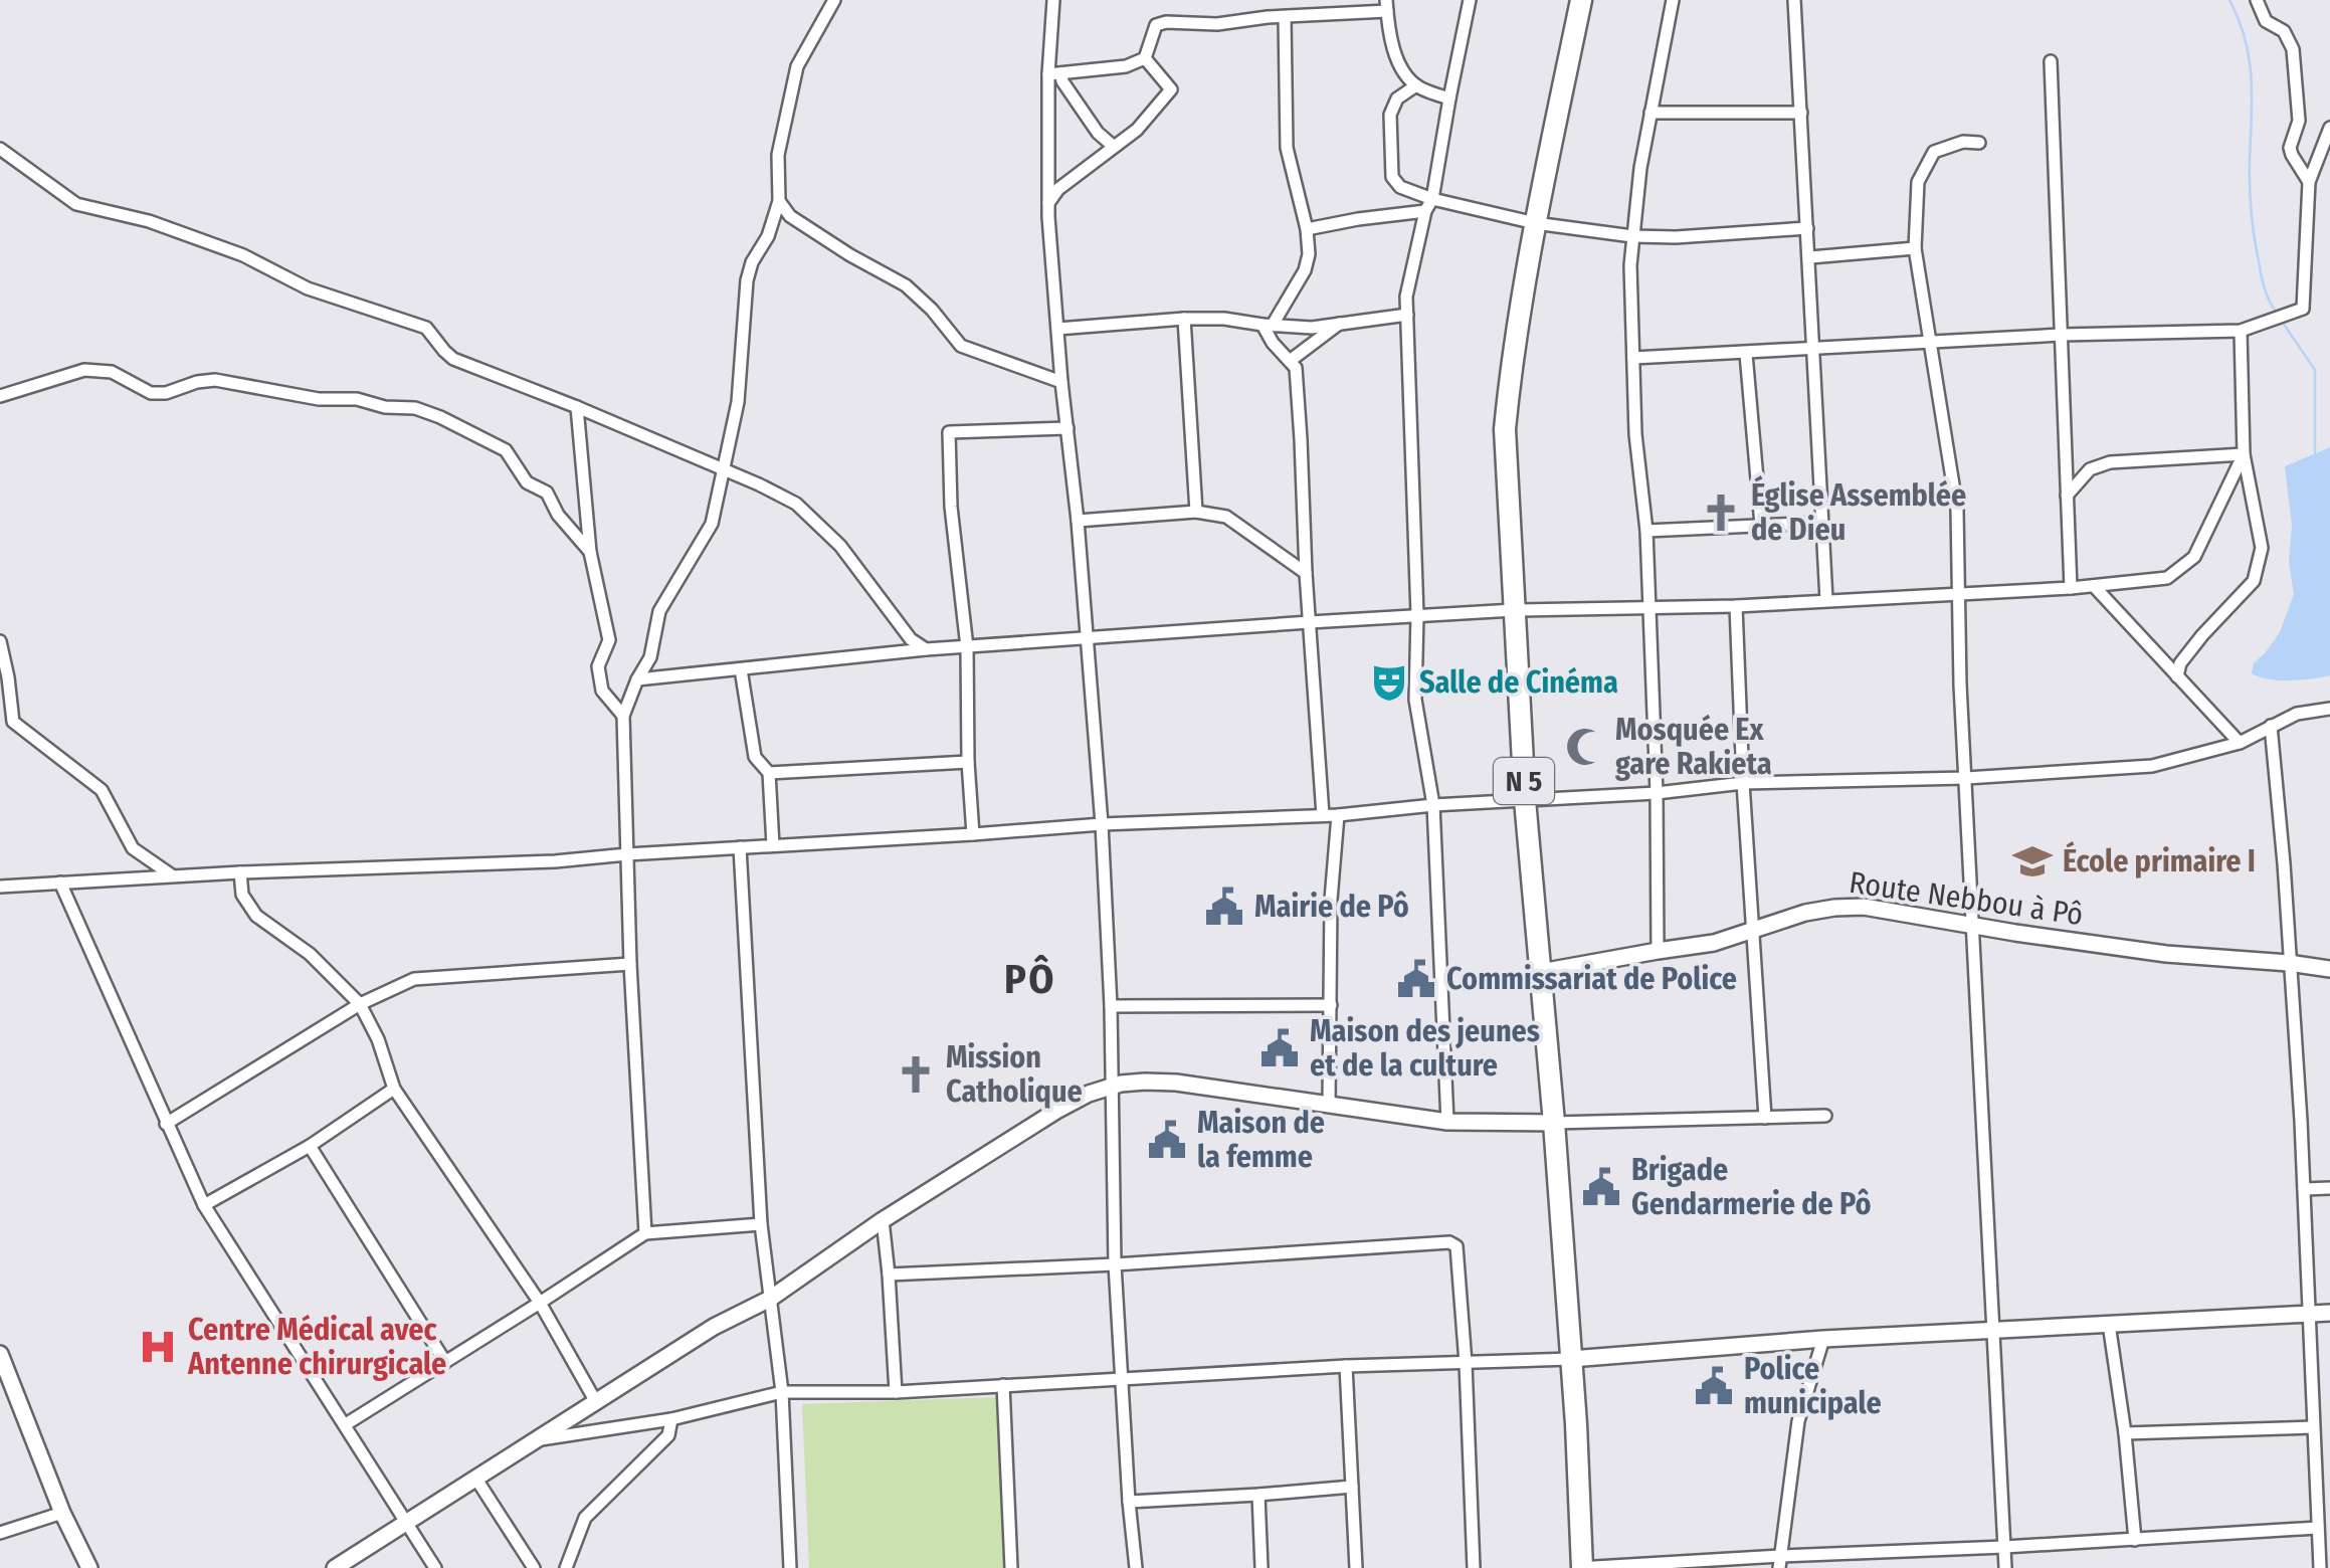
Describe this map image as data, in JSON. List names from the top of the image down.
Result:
{
  "streets": {
    "highway": ["N 5"],
    "main road": ["Route Nebbou à Pô"]
  },
  "crossings": [
    ["N 5", "Route Nebbou à Pô"]
  ],
  "districts": ["PÔ"],
  "places": {
    "church": ["Église Assemblée de Dieu", "Mission Catholique"],
    "theatre": ["Salle de Cinéma"],
    "mosque": ["Mosquée Ex gare Rakieta"],
    "school or university": ["École primaire I"],
    "public building": [
      "Mairie de Pô",
      "Commissariat de Police",
      "Maison des jeunes et de la culture",
      "Maison de la femme",
      "Brigade Gendarmerie de Pô",
      "Police municipale"
    ],
    "hospital": ["Centre Médical avec Antenne chirurgicale"]
  }
}
